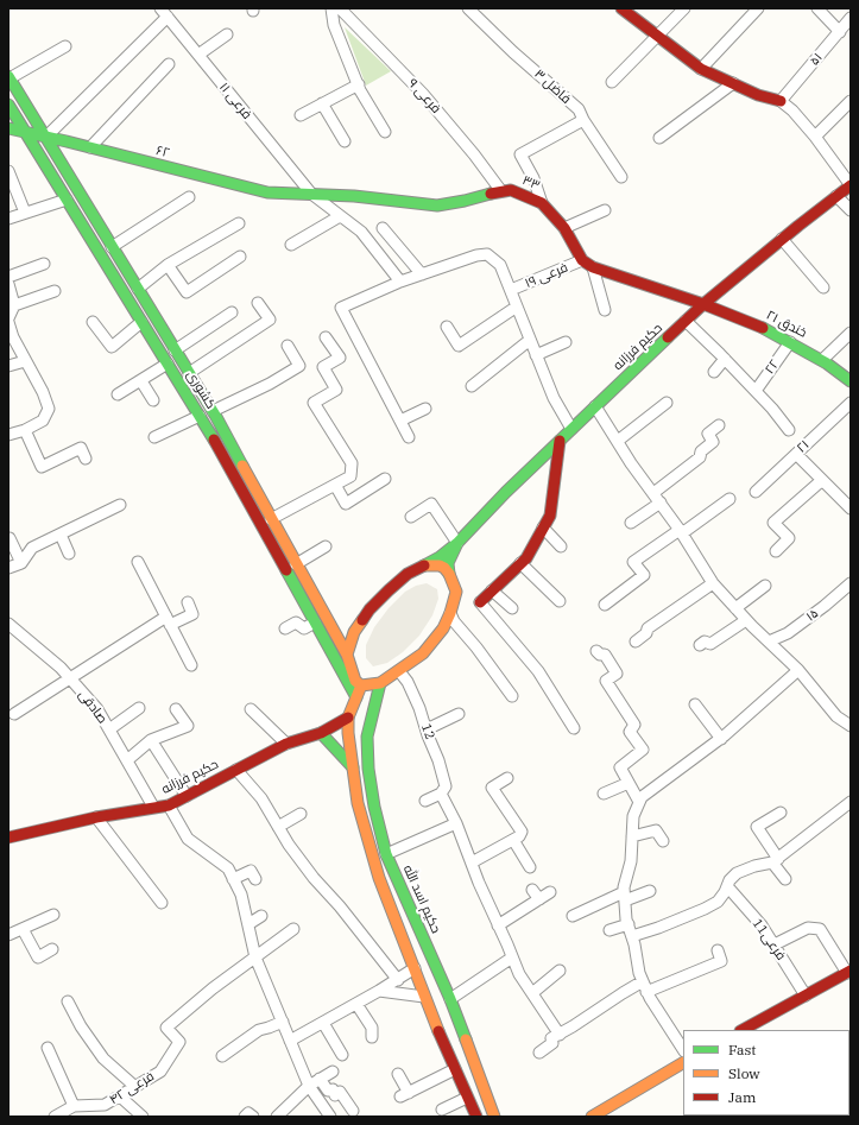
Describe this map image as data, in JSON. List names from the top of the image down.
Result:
{
  "streets": {
    "main road": [
      "۶۲",
      "۳۳",
      "۲۱ خندق",
      "حکیم فرزانه",
      "کشوری",
      "حکیم اسد الله"
    ],
    "street": [
      "۵۱",
      "فاضل ۳",
      "فرعی ۹",
      "فرعی ۱۱",
      "فرعی ۱۹",
      "۲۲",
      "۲۱",
      "۱۵",
      "صادقی",
      "12",
      "فرعی11",
      "فرعی ۴۲"
    ]
  },
  "crossings": [
    ["فرعی ۹", "۳۳"],
    ["فرعی ۱۱", "۶۲"],
    ["فرعی ۱۱", "۳۳"],
    ["۶۲", "۳۳"],
    ["۶۲", "کشوری"],
    ["۳۳", "فرعی ۱۹"],
    ["۳۳", "۲۱ خندق"],
    ["۳۳", "حکیم فرزانه"],
    ["۲۱ خندق", "حکیم فرزانه"],
    ["۲۱ خندق", "۲۲"],
    ["حکیم فرزانه", "صادقی"]
  ],
  "legend": ["Fast", "Slow", "Jam"]
}
